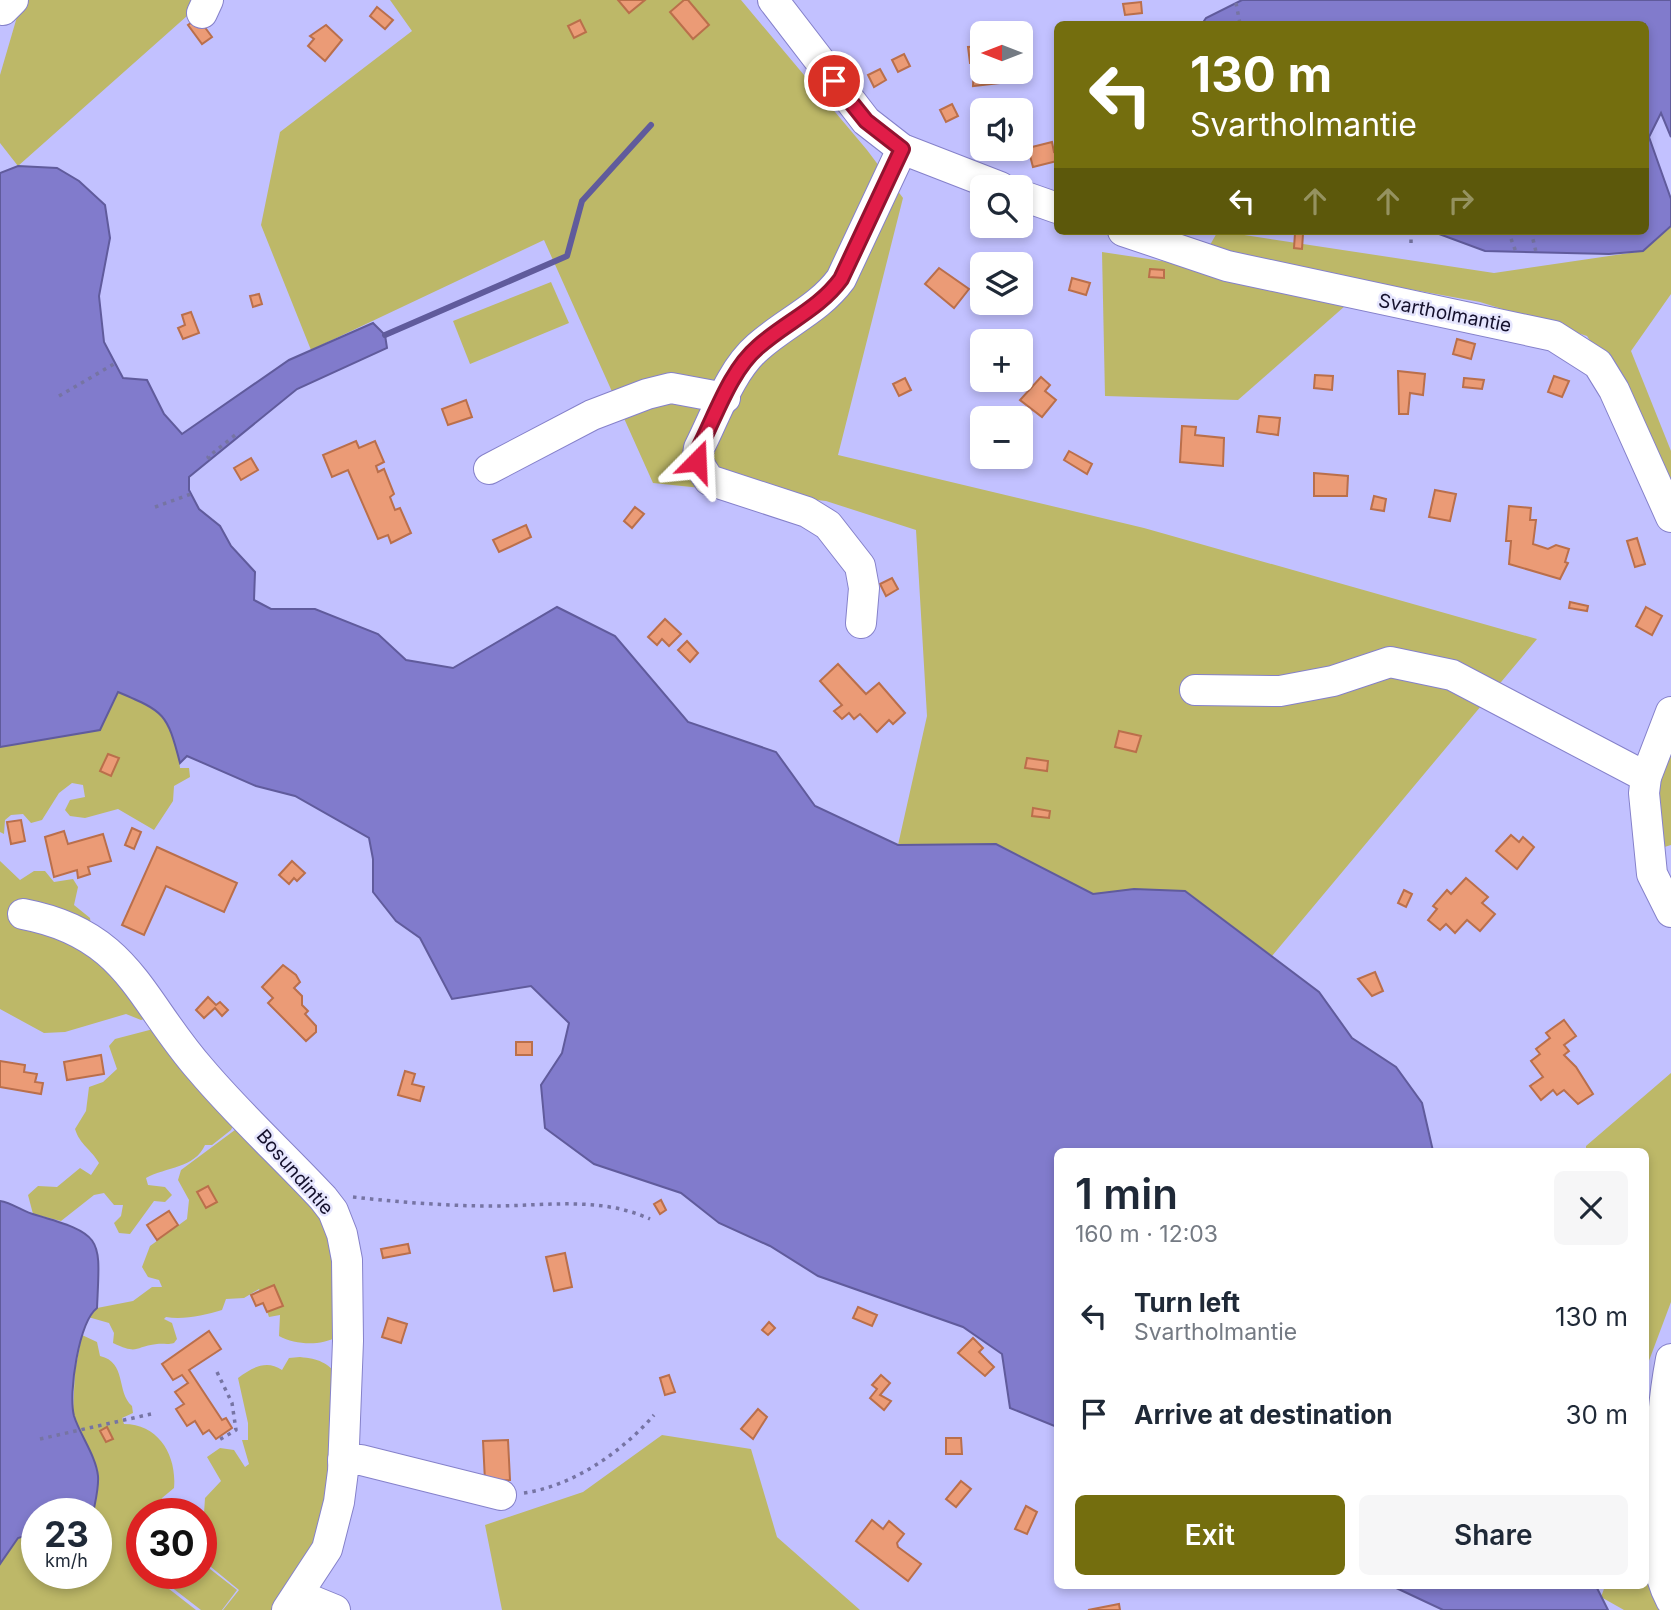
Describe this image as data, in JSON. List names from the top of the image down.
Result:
{
  "streets": {
    "street": ["Svartholmantie", "Bosundintie"]
  },
  "north": "left",
  "page": {
    "map_buttons": ["+", "−"],
    "turn": ["130 m", "Svartholmantie"],
    "heading": ["1 min", "160 m · 12:03"],
    "list": [
      {
        "name": "Turn left",
        "note": "Svartholmantie",
        "value": "130 m"
      },
      {
        "name": "Arrive at destination",
        "value": "30 m"
      }
    ],
    "buttons": ["Exit", "Share"],
    "speed": "23 km/h",
    "limit": "30"
  }
}
